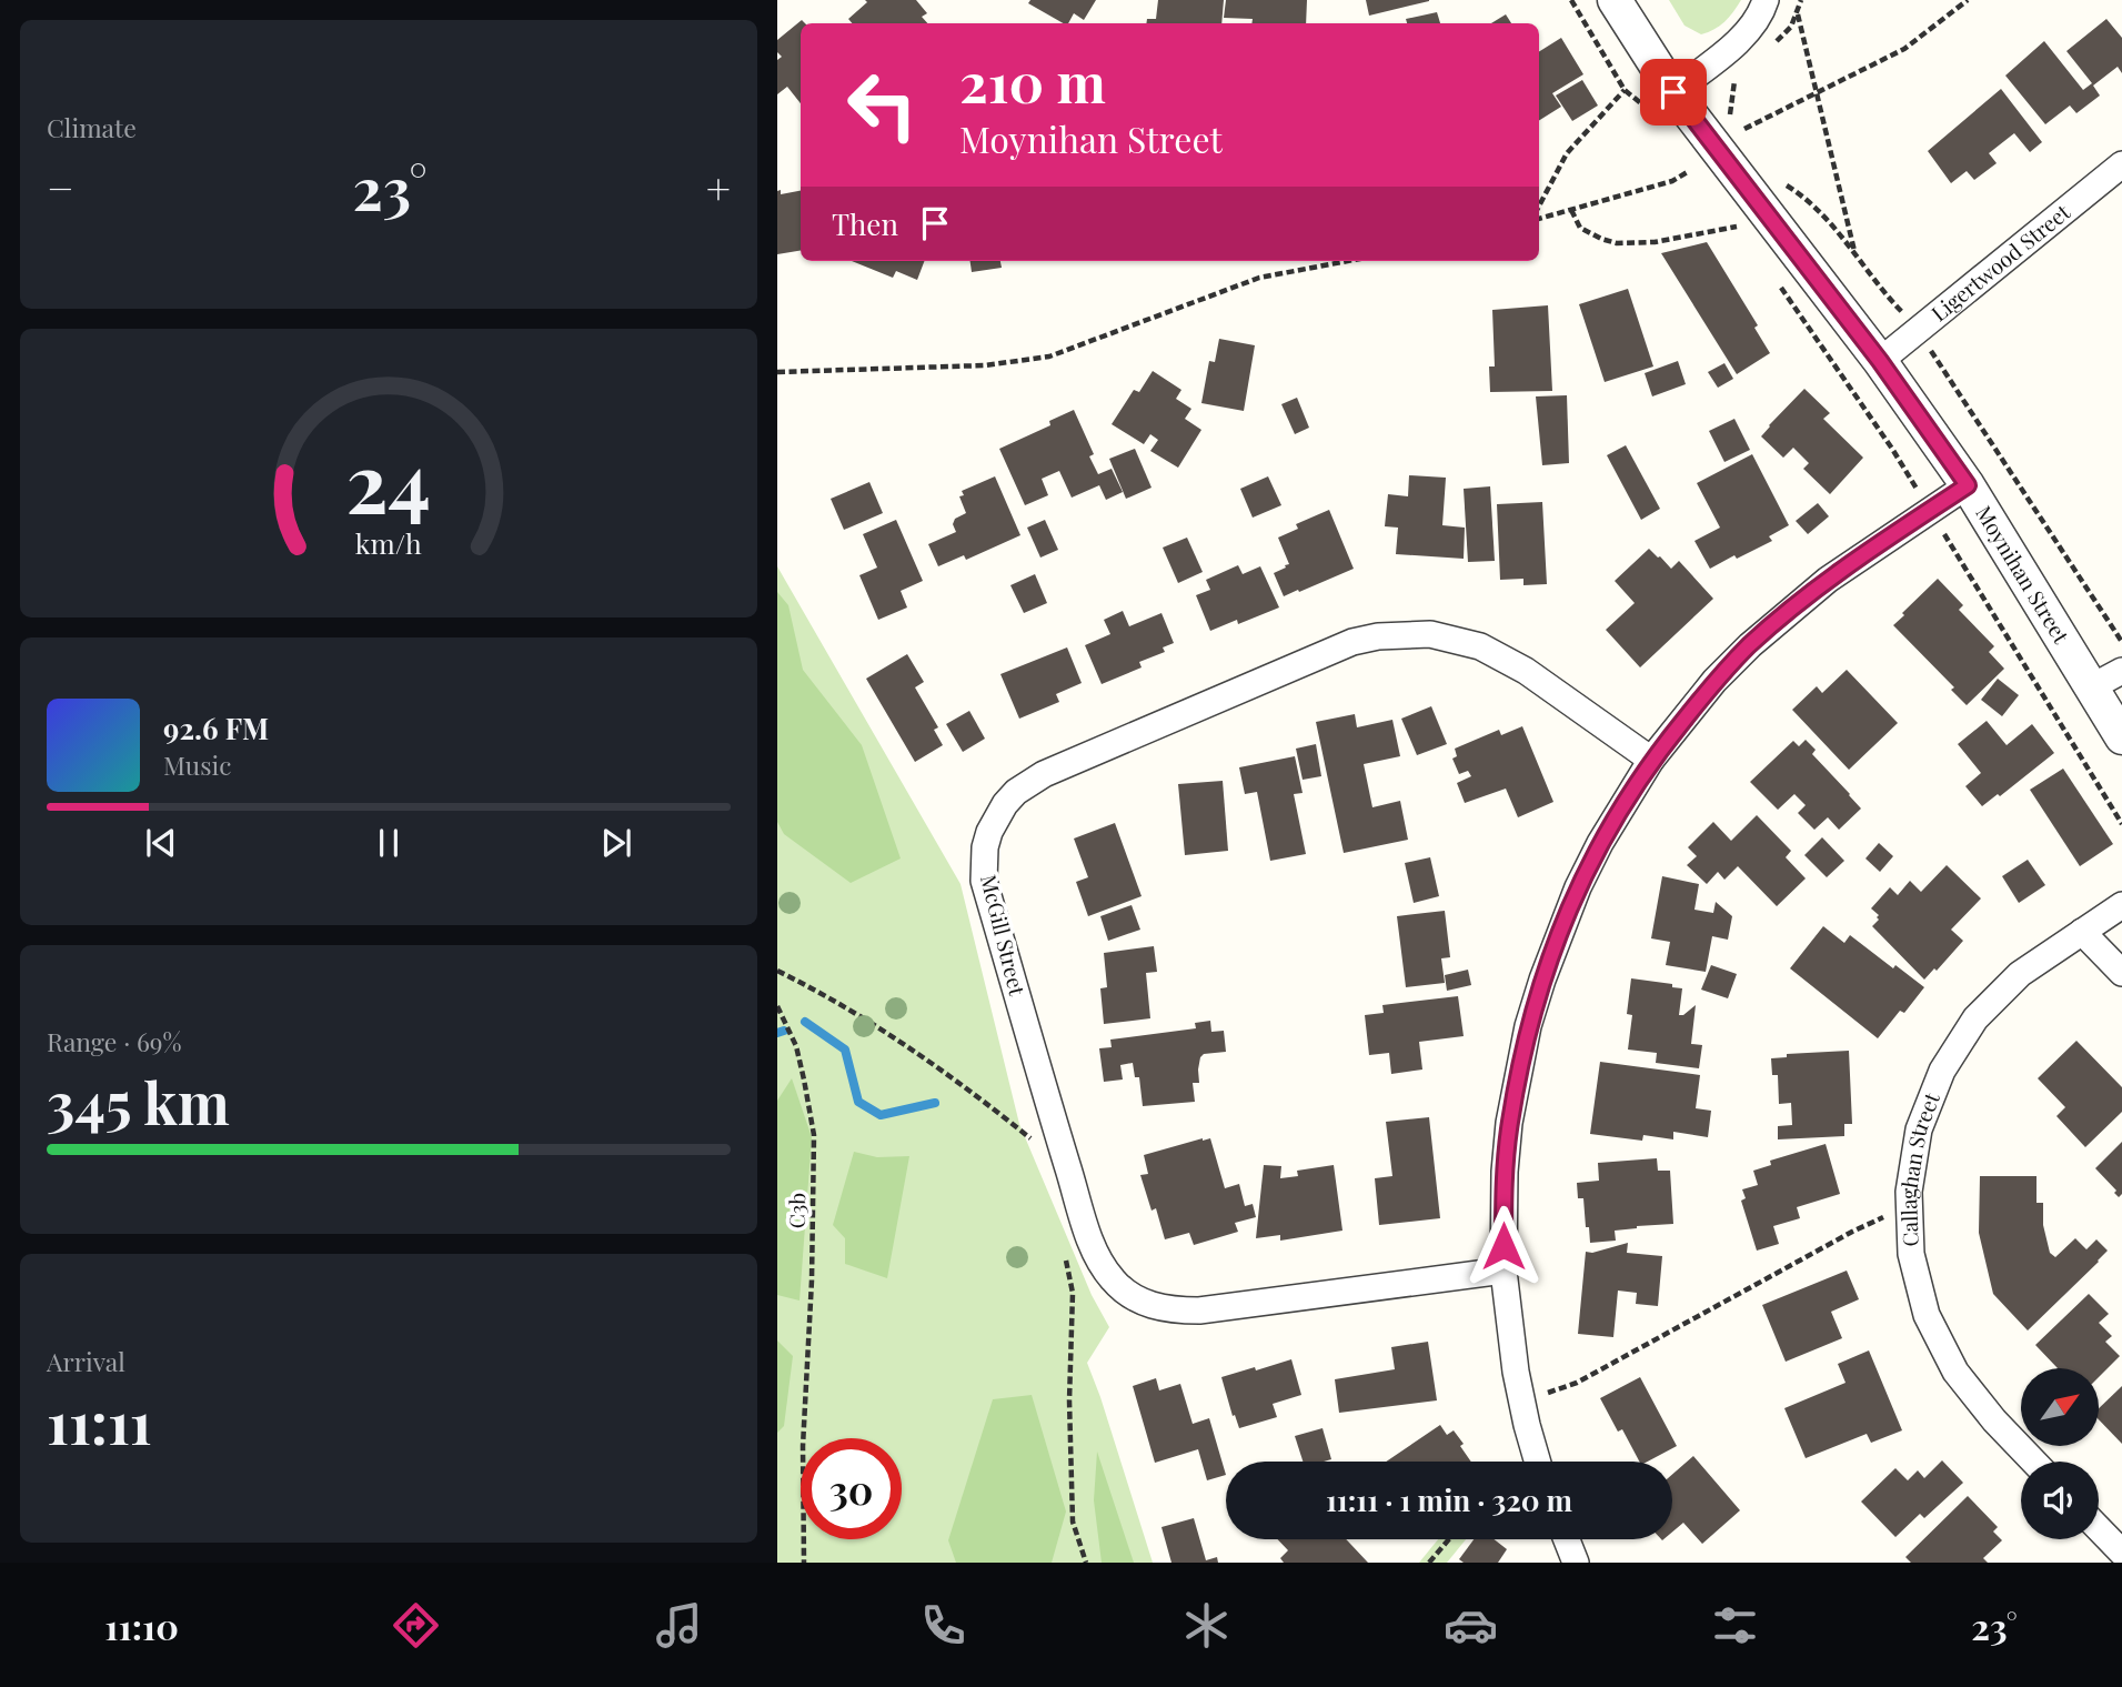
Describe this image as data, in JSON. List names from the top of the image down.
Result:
{
  "streets": {
    "street": [
      "Ligertwood Street",
      "Moynihan Street",
      "McGill Street",
      "Callaghan Street"
    ],
    "path": ["C3b"]
  },
  "crossings": [
    ["Ligertwood Street", "Moynihan Street"]
  ],
  "north": "top right",
  "page": {
    "tile": [
      "Climate",
      ["Range · 69%", "345 km"],
      ["Arrival", "11:11"]
    ],
    "turn": ["210 m", "Moynihan Street"],
    "heat": ["−", "23°", "+"],
    "then": "Then",
    "song": ["92.6 FM", "Music"],
    "limit": "30",
    "trip": "11:11 · 1 min · 320 m",
    "tabs": ["11:10", "23°"],
    "gauge": ["24", "km/h"]
  }
}
